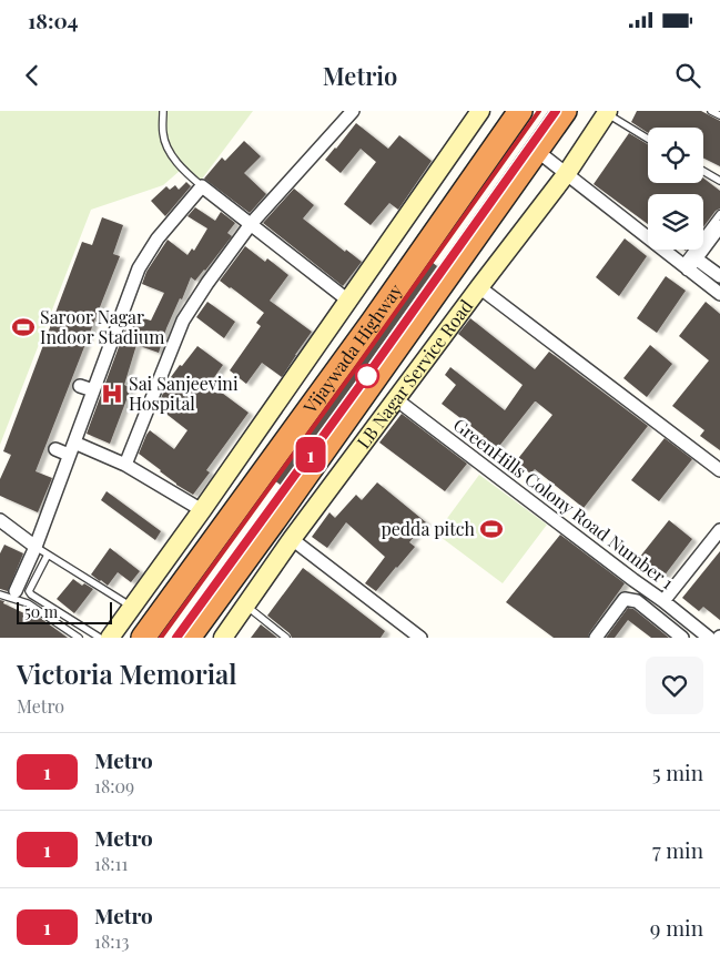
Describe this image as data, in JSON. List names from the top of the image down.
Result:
{
  "streets": {
    "highway": ["Vijaywada Highway"],
    "street": ["LB Nagar Service Road", "GreenHills Colony Road Number 1"]
  },
  "crossings": [
    ["LB Nagar Service Road", "GreenHills Colony Road Number 1"]
  ],
  "places": {
    "sports": ["Saroor Nagar Indoor Stadium", "pedda pitch"],
    "hospital": ["Sai Sanjeevini Hospital"]
  },
  "lines": ["metro line 1"],
  "scale_bar": "50 m",
  "page": {
    "status": "18:04",
    "header": "Metrio",
    "on_map": "1",
    "scale": "50 m",
    "heading": ["Victoria Memorial", "Metro"],
    "list": [
      {
        "mark": "1",
        "name": "Metro",
        "note": "18:09",
        "value": "5 min"
      },
      {
        "mark": "1",
        "name": "Metro",
        "note": "18:11",
        "value": "7 min"
      },
      {
        "mark": "1",
        "name": "Metro",
        "note": "18:13",
        "value": "9 min"
      }
    ]
  }
}
